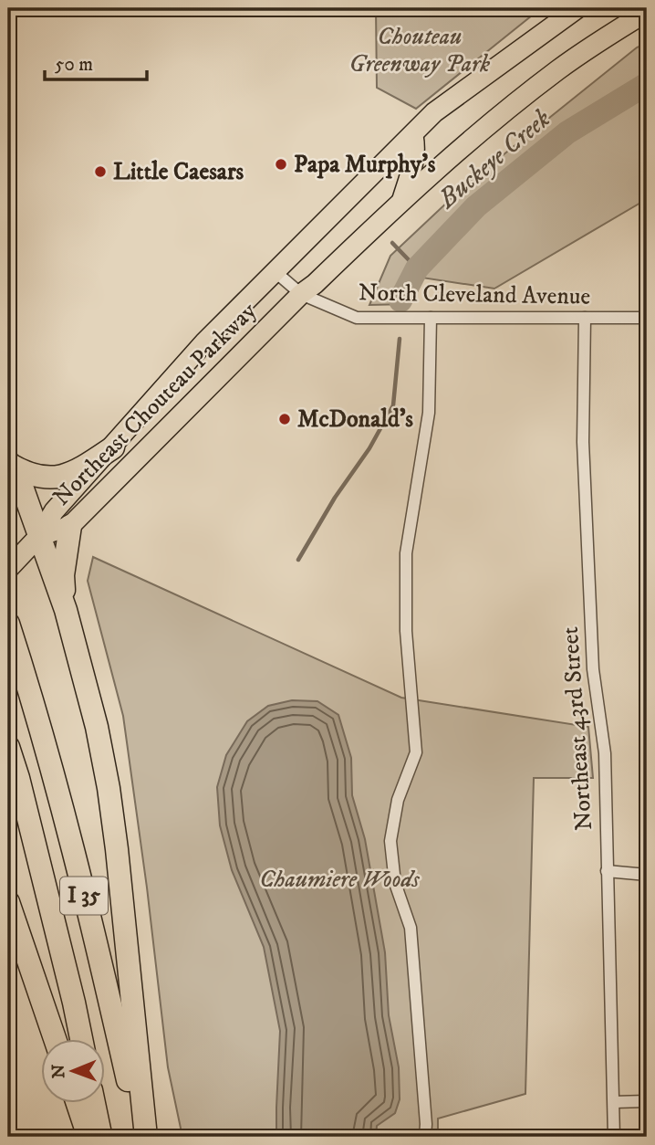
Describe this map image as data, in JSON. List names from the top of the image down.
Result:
{
  "streets": {
    "highway": ["I 35"],
    "main road": ["Northeast Chouteau Parkway"],
    "street": ["North Cleveland Avenue", "Northeast 43rd Street"]
  },
  "crossings": [
    ["North Cleveland Avenue", "Northeast Chouteau Parkway"],
    ["North Cleveland Avenue", "Northeast 43rd Street"]
  ],
  "water": ["Buckeye Creek"],
  "parks": ["Chouteau Greenway Park", "Chaumiere Woods"],
  "places": ["Papa Murphy's", "Little Caesars", "McDonald's"],
  "scale_bar": "50 m",
  "north": "left"
}
